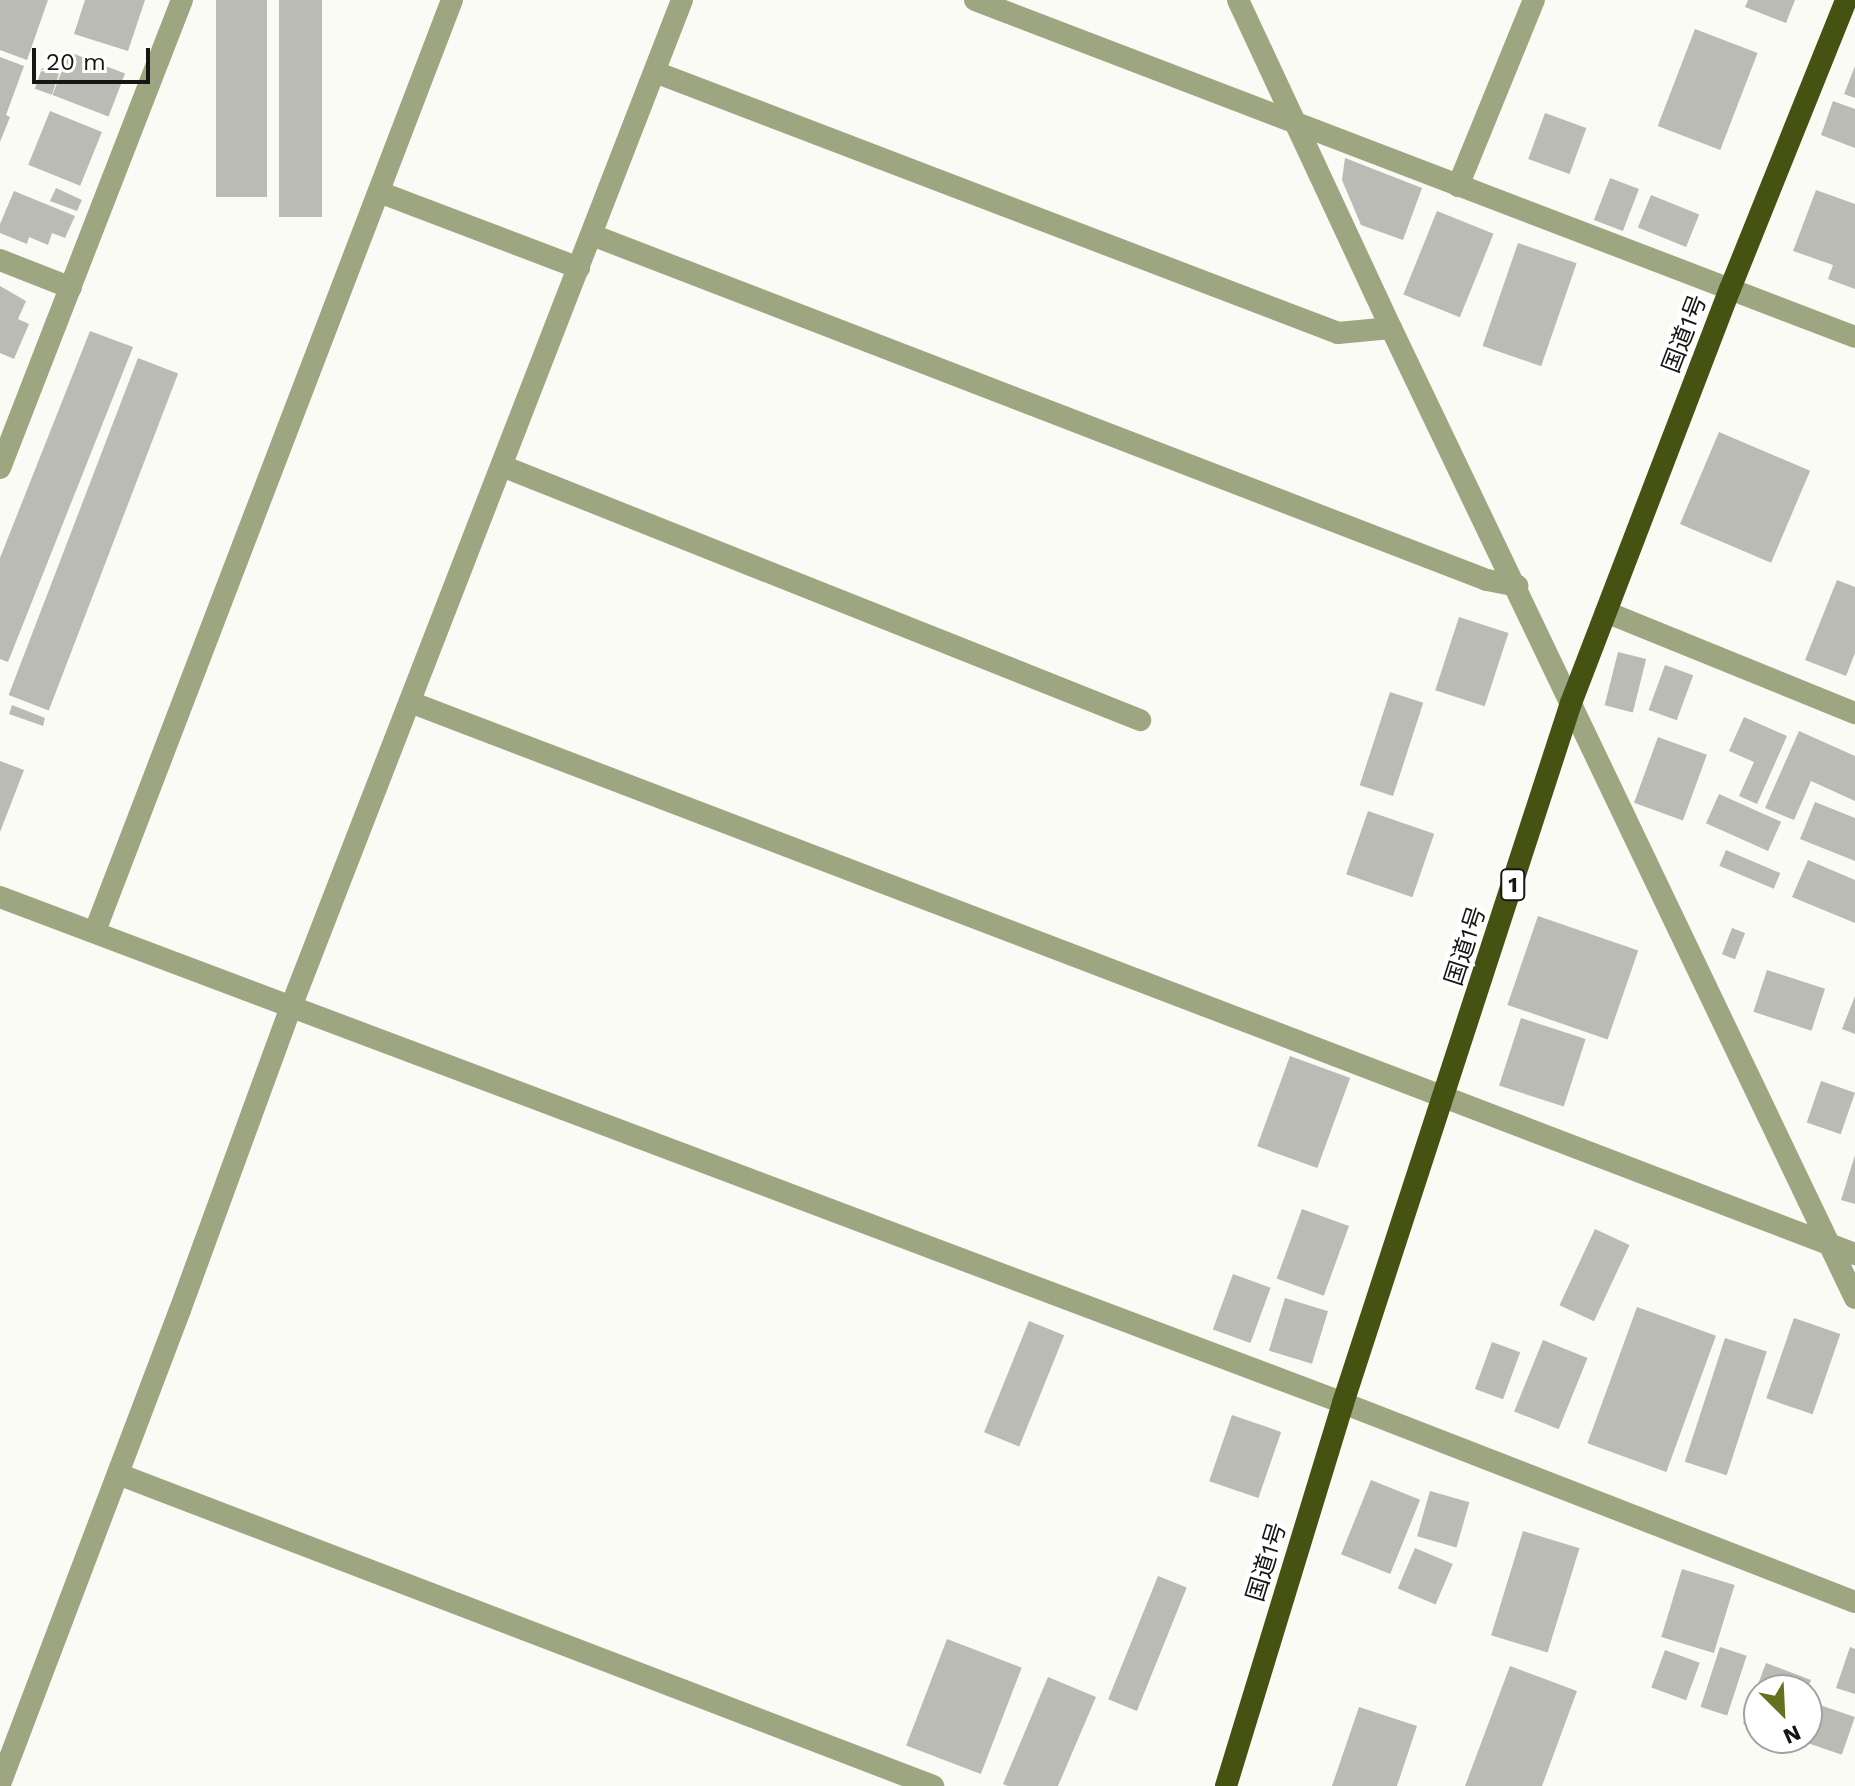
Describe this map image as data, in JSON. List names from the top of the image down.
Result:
{
  "streets": {
    "highway": ["国道1号", "1"]
  },
  "scale_bar": "20 m",
  "north": "bottom right"
}
